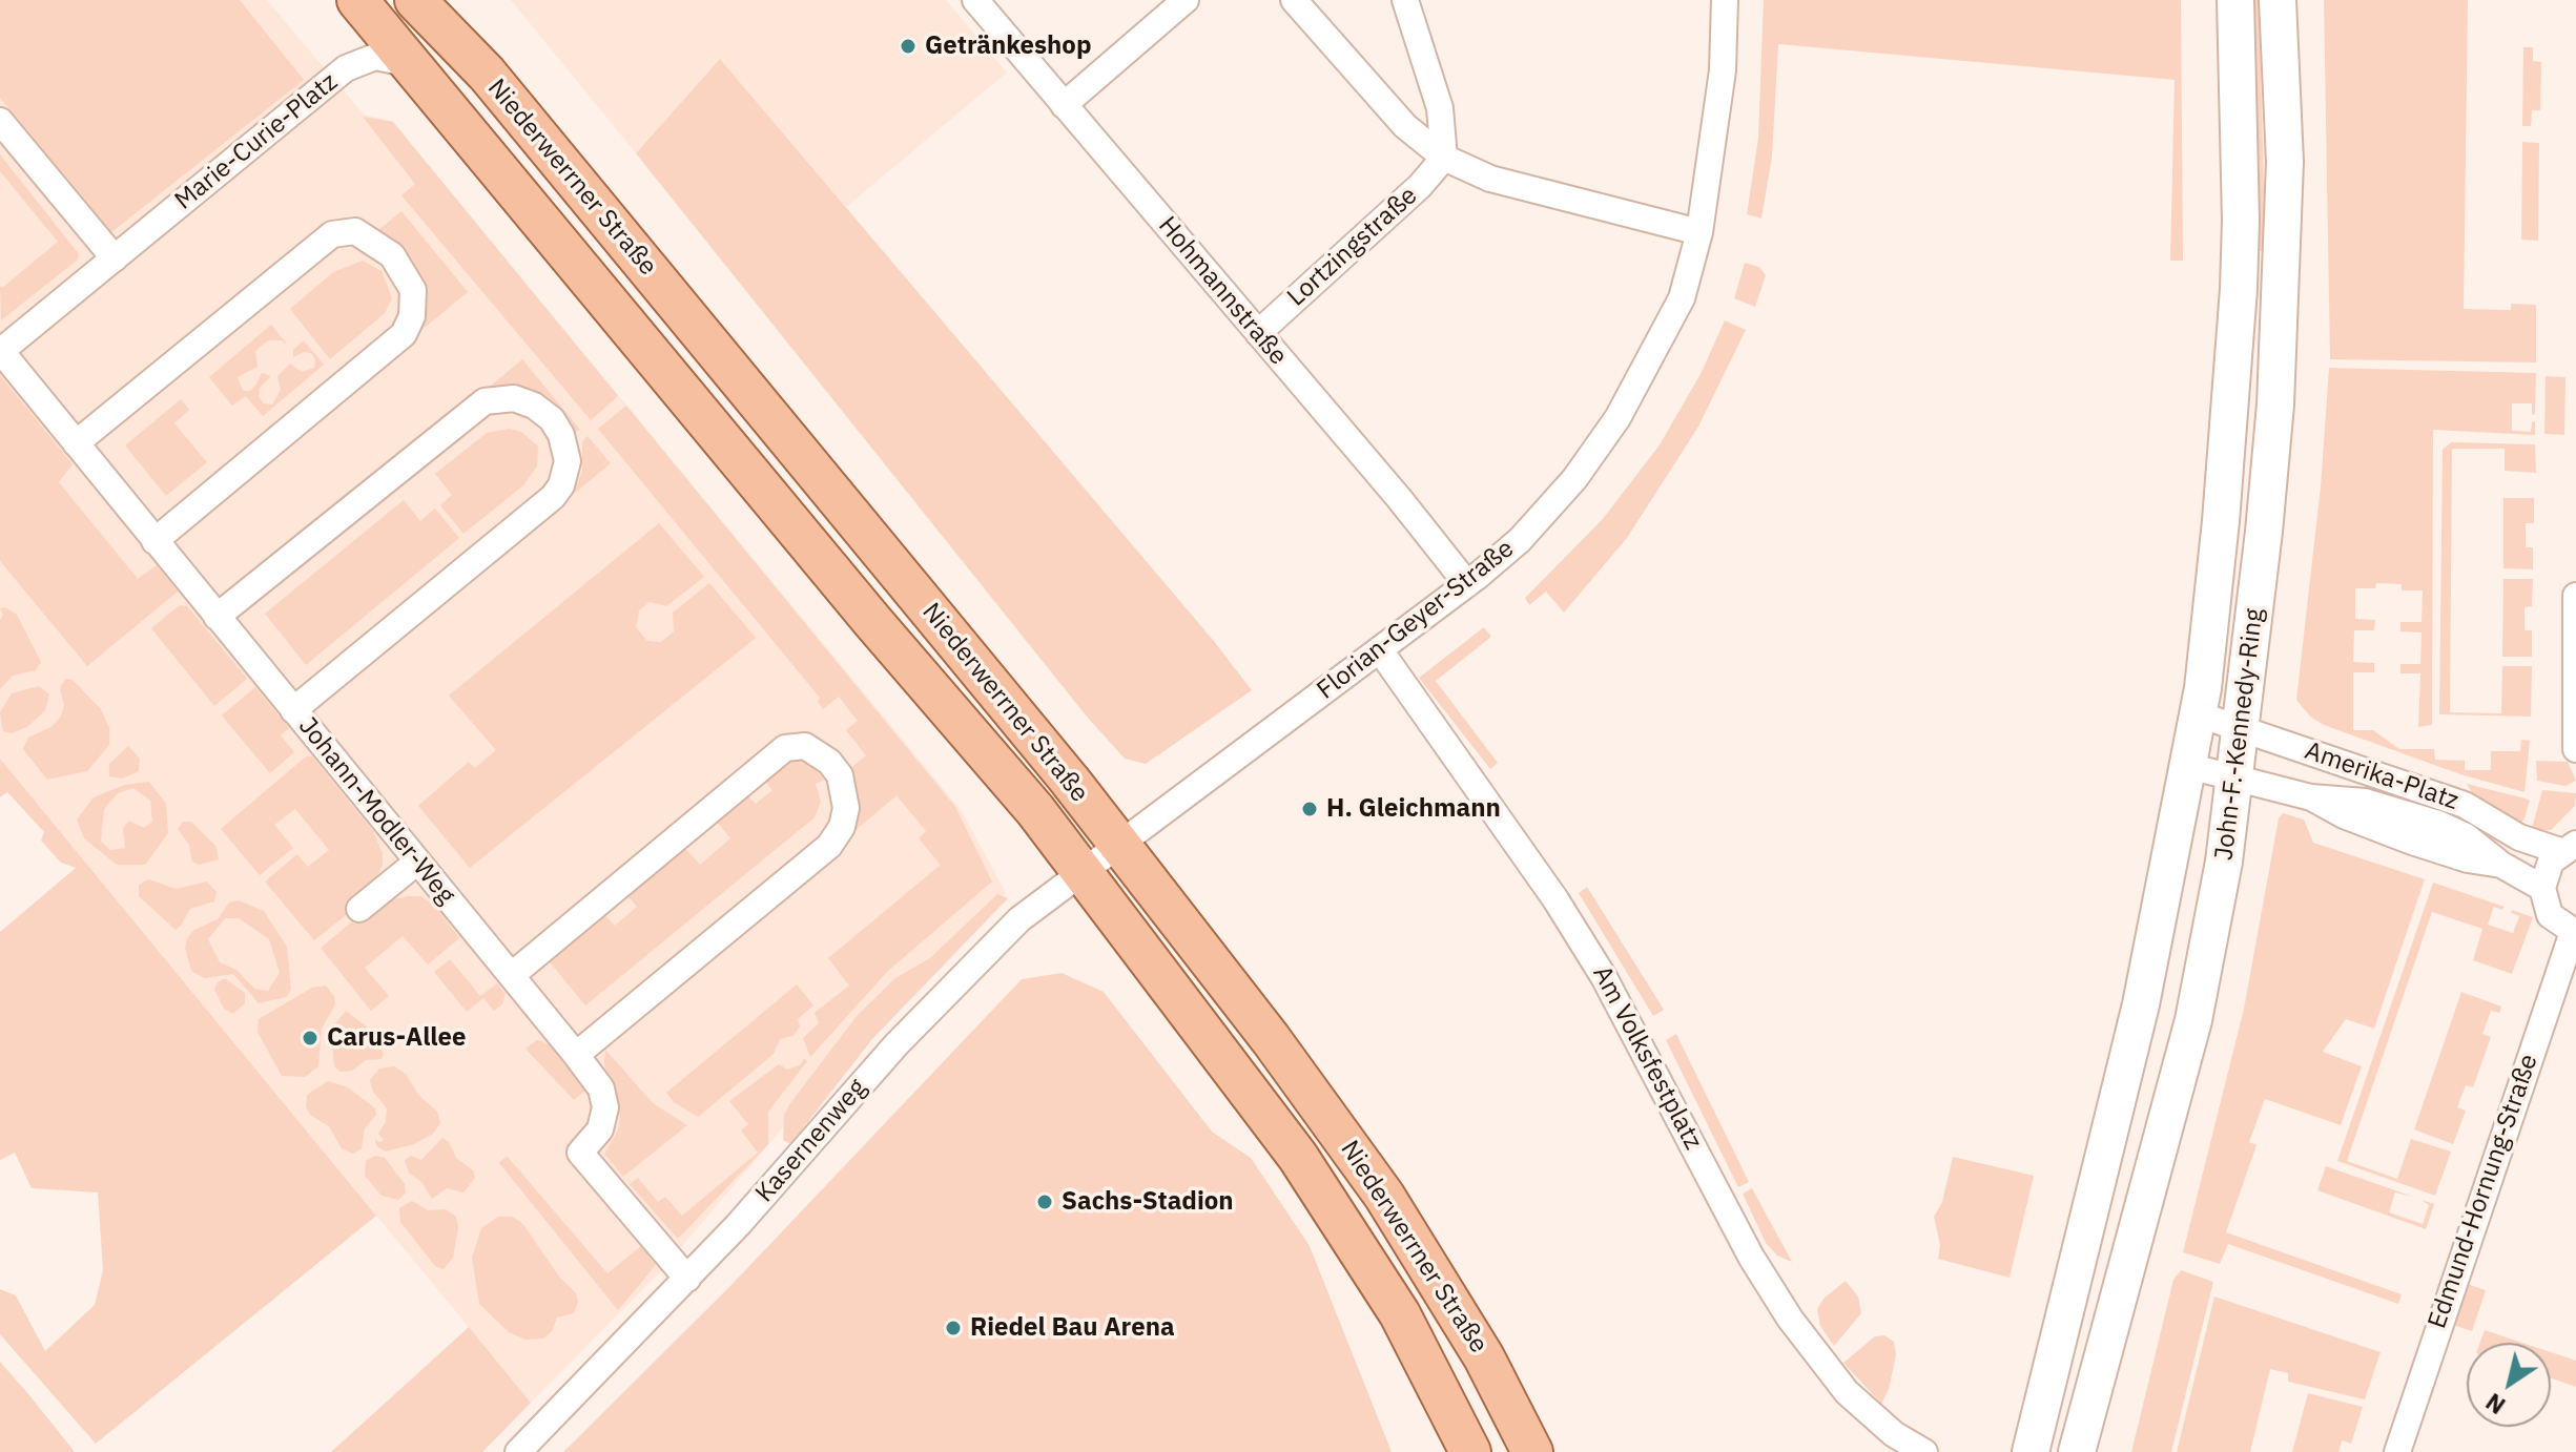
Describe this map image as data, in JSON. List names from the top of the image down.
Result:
{
  "streets": {
    "main road": ["Niederwerrner Straße", "John-F.-Kennedy-Ring"],
    "street": [
      "Marie-Curie-Platz",
      "Lortzingstraße",
      "Hohmannstraße",
      "Florian-Geyer-Straße",
      "Amerika-Platz",
      "Johann-Modler-Weg",
      "Am Volksfestplatz",
      "Kasernenweg",
      "Edmund-Hornung-Straße"
    ]
  },
  "crossings": [
    ["Marie-Curie-Platz", "Niederwerrner Straße"],
    ["Marie-Curie-Platz", "Johann-Modler-Weg"],
    ["Niederwerrner Straße", "Florian-Geyer-Straße"],
    ["Niederwerrner Straße", "Kasernenweg"],
    ["Lortzingstraße", "Hohmannstraße"],
    ["Hohmannstraße", "Florian-Geyer-Straße"],
    ["Florian-Geyer-Straße", "Am Volksfestplatz"],
    ["Florian-Geyer-Straße", "Kasernenweg"],
    ["John-F.-Kennedy-Ring", "Amerika-Platz"],
    ["Johann-Modler-Weg", "Kasernenweg"]
  ],
  "places": [
    "Getränkeshop",
    "H. Gleichmann",
    "Carus-Allee",
    "Sachs-Stadion",
    "Riedel Bau Arena"
  ],
  "north": "bottom left"
}
